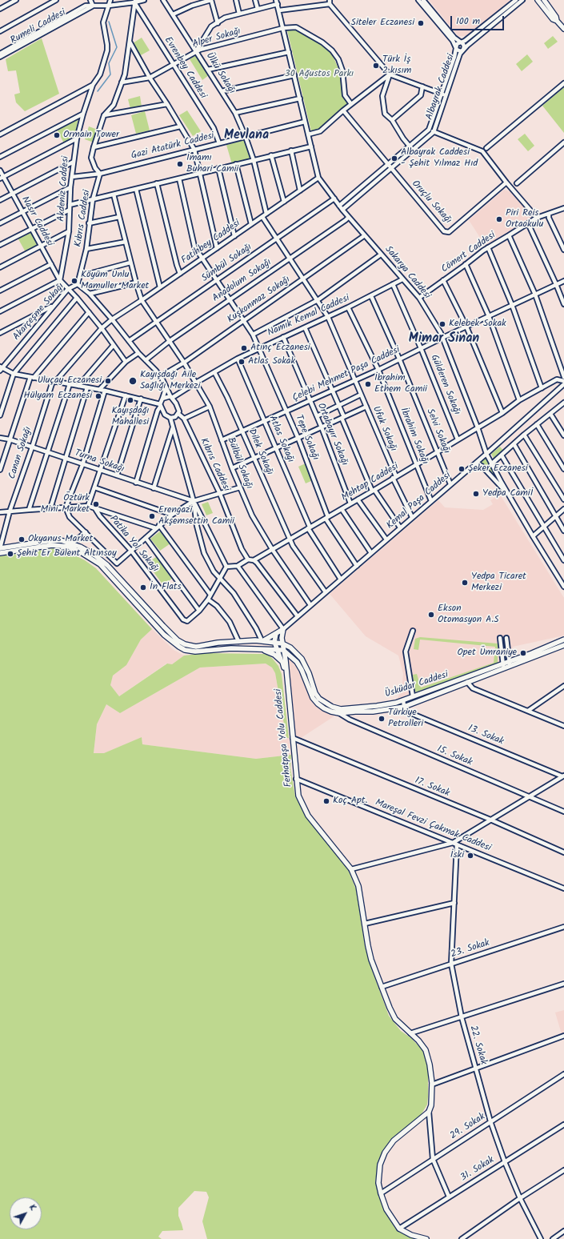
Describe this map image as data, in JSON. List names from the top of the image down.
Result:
{
  "streets": {
    "main road": ["Üsküdar Caddesi", "Ferhatpaşa Yolu Caddesi"],
    "street": [
      "Rumeli Caddesi",
      "Alper Sokağı",
      "Evrenbey Caddesi",
      "Ülkü Sokağı",
      "Albayrak Caddesi",
      "Gazi Atatürk Caddesi",
      "Akdeniz Caddesi",
      "Oruçlu Sokağı",
      "Kıbrıs Caddesi",
      "Nasır Caddesi",
      "Fatihbey Caddesi",
      "Cömert Caddesi",
      "Sümbül Sokağı",
      "Sakarya Caddesi",
      "Anadolum Sokağı",
      "Kuşkonmaz Sokağı",
      "Akarçeşme Sokağı",
      "Namık Kemal Caddesi",
      "Çelebi Mehmet Paşa Caddesi",
      "Gülderen Sokağı",
      "Ufuk Sokağı",
      "Selvi Sokağı",
      "Ortabayır Sokağı",
      "İbrahim Sokağı",
      "Tepe Sokağı",
      "Atlas Sokağı",
      "Dilek Sokağı",
      "Canan Sokağı",
      "Turna Sokağı",
      "Bülbül Sokağı",
      "Mehtap Caddesi",
      "Kemal Paşa Caddesi",
      "Patika Yol Sokağı",
      "13. Sokak",
      "15. Sokak",
      "17. Sokak",
      "Mareşal Fevzi Çakmak Caddesi",
      "23. Sokak",
      "22. Sokak",
      "29. Sokak",
      "31. Sokak"
    ]
  },
  "crossings": [
    ["Alper Sokağı", "Evrenbey Caddesi"],
    ["Alper Sokağı", "Ülkü Sokağı"],
    ["Alper Sokağı", "Sakarya Caddesi"],
    ["Evrenbey Caddesi", "Gazi Atatürk Caddesi"],
    ["Ülkü Sokağı", "Gazi Atatürk Caddesi"],
    ["Ülkü Sokağı", "Fatihbey Caddesi"],
    ["Albayrak Caddesi", "Oruçlu Sokağı"],
    ["Albayrak Caddesi", "Sakarya Caddesi"],
    ["Gazi Atatürk Caddesi", "Akdeniz Caddesi"],
    ["Gazi Atatürk Caddesi", "Kıbrıs Caddesi"],
    ["Gazi Atatürk Caddesi", "Sakarya Caddesi"],
    ["Akdeniz Caddesi", "Nasır Caddesi"],
    ["Kıbrıs Caddesi", "Akarçeşme Sokağı"],
    ["Kıbrıs Caddesi", "Namık Kemal Caddesi"],
    ["Fatihbey Caddesi", "Sakarya Caddesi"],
    ["Fatihbey Caddesi", "Ufuk Sokağı"],
    ["Fatihbey Caddesi", "Tepe Sokağı"],
    ["Fatihbey Caddesi", "Canan Sokağı"],
    ["Fatihbey Caddesi", "Bülbül Sokağı"],
    ["Cömert Caddesi", "Sakarya Caddesi"],
    ["Sümbül Sokağı", "Sakarya Caddesi"],
    ["Sümbül Sokağı", "Ufuk Sokağı"],
    ["Sümbül Sokağı", "Tepe Sokağı"],
    ["Sümbül Sokağı", "Bülbül Sokağı"],
    ["Sakarya Caddesi", "Anadolum Sokağı"],
    ["Sakarya Caddesi", "Kuşkonmaz Sokağı"],
    ["Sakarya Caddesi", "Namık Kemal Caddesi"],
    ["Sakarya Caddesi", "Çelebi Mehmet Paşa Caddesi"],
    ["Sakarya Caddesi", "Mehtap Caddesi"],
    ["Sakarya Caddesi", "Kemal Paşa Caddesi"],
    ["Anadolum Sokağı", "Ufuk Sokağı"],
    ["Anadolum Sokağı", "Tepe Sokağı"],
    ["Anadolum Sokağı", "Bülbül Sokağı"],
    ["Kuşkonmaz Sokağı", "Ufuk Sokağı"],
    ["Kuşkonmaz Sokağı", "Tepe Sokağı"],
    ["Kuşkonmaz Sokağı", "Bülbül Sokağı"],
    ["Namık Kemal Caddesi", "Gülderen Sokağı"],
    ["Namık Kemal Caddesi", "Ufuk Sokağı"],
    ["Namık Kemal Caddesi", "Selvi Sokağı"],
    ["Namık Kemal Caddesi", "Ortabayır Sokağı"],
    ["Namık Kemal Caddesi", "İbrahim Sokağı"],
    ["Namık Kemal Caddesi", "Tepe Sokağı"],
    ["Namık Kemal Caddesi", "Atlas Sokağı"],
    ["Namık Kemal Caddesi", "Dilek Sokağı"],
    ["Namık Kemal Caddesi", "Bülbül Sokağı"],
    ["Çelebi Mehmet Paşa Caddesi", "Gülderen Sokağı"],
    ["Çelebi Mehmet Paşa Caddesi", "Ufuk Sokağı"],
    ["Çelebi Mehmet Paşa Caddesi", "Selvi Sokağı"],
    ["Çelebi Mehmet Paşa Caddesi", "Ortabayır Sokağı"],
    ["Çelebi Mehmet Paşa Caddesi", "İbrahim Sokağı"],
    ["Çelebi Mehmet Paşa Caddesi", "Tepe Sokağı"],
    ["Çelebi Mehmet Paşa Caddesi", "Atlas Sokağı"],
    ["Çelebi Mehmet Paşa Caddesi", "Dilek Sokağı"],
    ["Çelebi Mehmet Paşa Caddesi", "Bülbül Sokağı"],
    ["Gülderen Sokağı", "Mehtap Caddesi"],
    ["Ufuk Sokağı", "Mehtap Caddesi"],
    ["Ufuk Sokağı", "Kemal Paşa Caddesi"],
    ["Selvi Sokağı", "Mehtap Caddesi"],
    ["Selvi Sokağı", "Kemal Paşa Caddesi"],
    ["Ortabayır Sokağı", "Mehtap Caddesi"],
    ["İbrahim Sokağı", "Mehtap Caddesi"],
    ["İbrahim Sokağı", "Kemal Paşa Caddesi"],
    ["Tepe Sokağı", "Mehtap Caddesi"],
    ["Tepe Sokağı", "Kemal Paşa Caddesi"],
    ["Atlas Sokağı", "Mehtap Caddesi"],
    ["Atlas Sokağı", "Kemal Paşa Caddesi"],
    ["Dilek Sokağı", "Mehtap Caddesi"],
    ["Dilek Sokağı", "Kemal Paşa Caddesi"],
    ["Canan Sokağı", "Turna Sokağı"],
    ["Bülbül Sokağı", "Mehtap Caddesi"],
    ["Bülbül Sokağı", "Kemal Paşa Caddesi"],
    ["Üsküdar Caddesi", "13. Sokak"],
    ["Üsküdar Caddesi", "15. Sokak"],
    ["Ferhatpaşa Yolu Caddesi", "17. Sokak"],
    ["Ferhatpaşa Yolu Caddesi", "Mareşal Fevzi Çakmak Caddesi"],
    ["Ferhatpaşa Yolu Caddesi", "23. Sokak"],
    ["Mareşal Fevzi Çakmak Caddesi", "22. Sokak"],
    ["23. Sokak", "22. Sokak"],
    ["22. Sokak", "29. Sokak"],
    ["22. Sokak", "31. Sokak"]
  ],
  "districts": ["Mevlana", "Mimar Sinan"],
  "parks": ["30 Ağustos Parkı"],
  "places": [
    "Siteler Eczanesi",
    "Türk İş 2.kısım",
    "Ormain Tower",
    "Albayrak Caddesi - Şehit Yılmaz Hıd",
    "İmamı Buhari Camii",
    "Piri Reis Ortaokulu",
    "Köyüm Unlu Mamuller Market",
    "Kelebek Sokak",
    "Atınç Eczanesi",
    "Atlas Sokak",
    "Uluçay Eczanesi",
    "Kayışdağı Aile Sağlığı Merkezi",
    "İbrahim Ethem Camii",
    "Hülyam Eczanesi",
    "Kayışdağı Mahallesi",
    "Şeker Eczanesi",
    "Yedpa Camiİ",
    "Öztürk Mini Market",
    "Erengazi Akşemsettin Camii",
    "Okyanus Market",
    "Şehit Er Bülent Altınsoy",
    "Yedpa Ticaret Merkezi",
    "İn Flats",
    "Ekson Otomasyon A.S",
    "Opet Ümraniye",
    "Türkiye Petrolleri",
    "Koç Apt.",
    "İski"
  ],
  "scale_bar": "100 m",
  "north": "top right"
}
